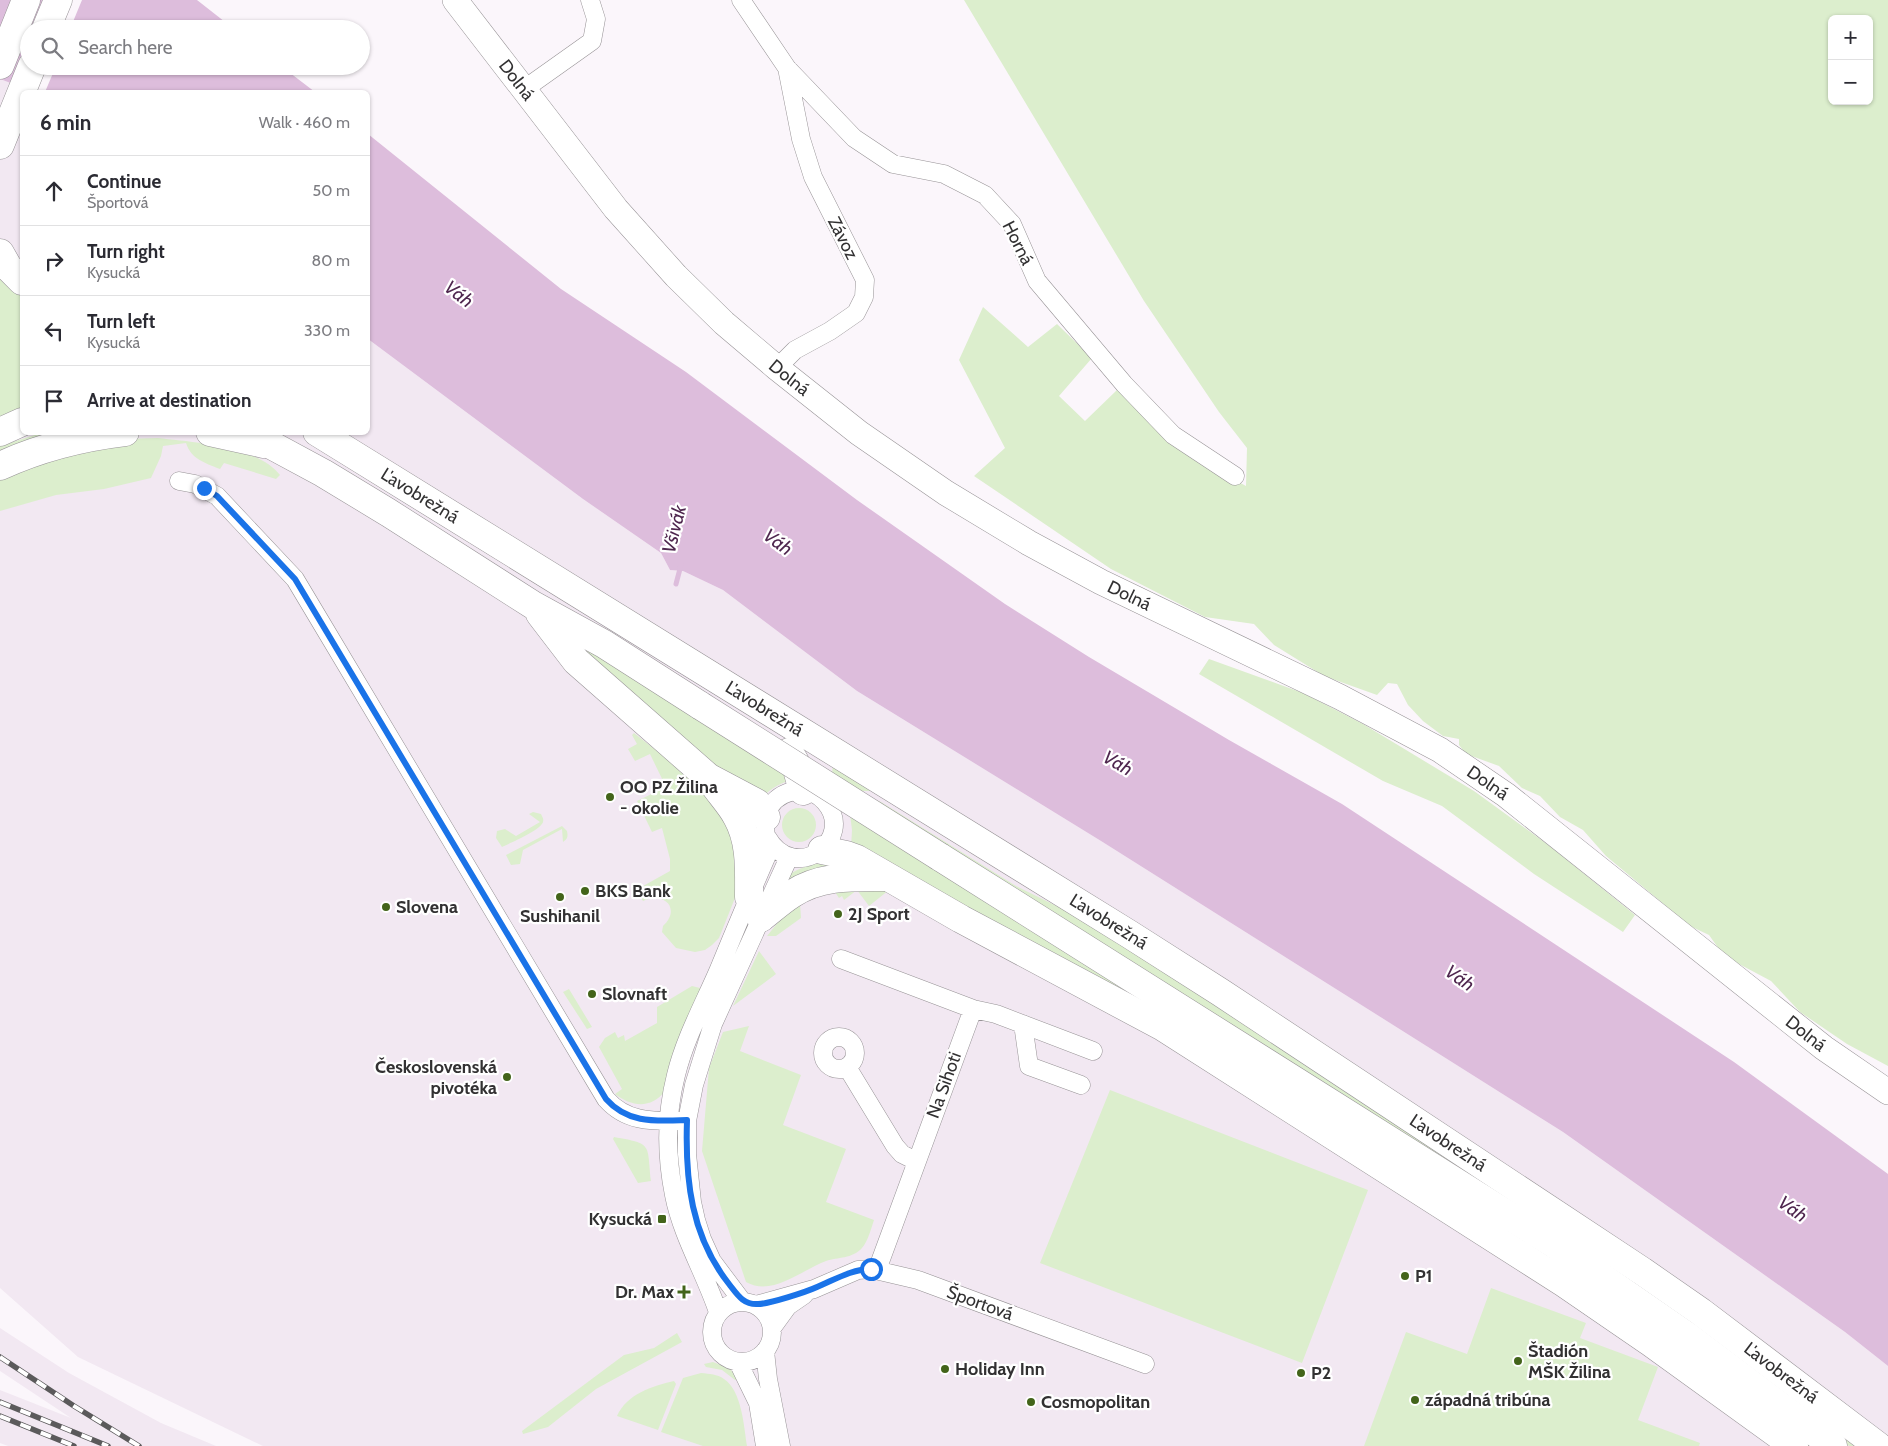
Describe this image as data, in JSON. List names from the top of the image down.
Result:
{
  "streets": {
    "main road": ["Dolná", "Ľavobrežná"],
    "street": [
      "Závoz",
      "Horná",
      "Na Sihoti",
      "Športová"
    ]
  },
  "crossings": [
    ["Dolná", "Závoz"],
    ["Závoz", "Horná"],
    ["Na Sihoti", "Športová"]
  ],
  "water": ["Váh", "Všivák"],
  "places": {
    "other": [
      "OO PZ Žilina - okolie",
      "BKS Bank",
      "Sushihanil",
      "Slovena",
      "2J Sport",
      "Slovnaft",
      "Československá pivotéka",
      "P1",
      "Štadión MŠK Žilina",
      "Holiday Inn",
      "P2",
      "západná tribúna",
      "Cosmopolitan"
    ],
    "transit": ["Kysucká"],
    "health": ["Dr. Max"]
  },
  "page": {
    "map_buttons": ["+", "−"],
    "search": "Search here",
    "heading": ["6 min", "Walk · 460 m"],
    "list": [
      ["Continue", "Športová", "50 m"],
      ["Turn right", "Kysucká", "80 m"],
      ["Turn left", "Kysucká", "330 m"],
      "Arrive at destination"
    ]
  }
}
